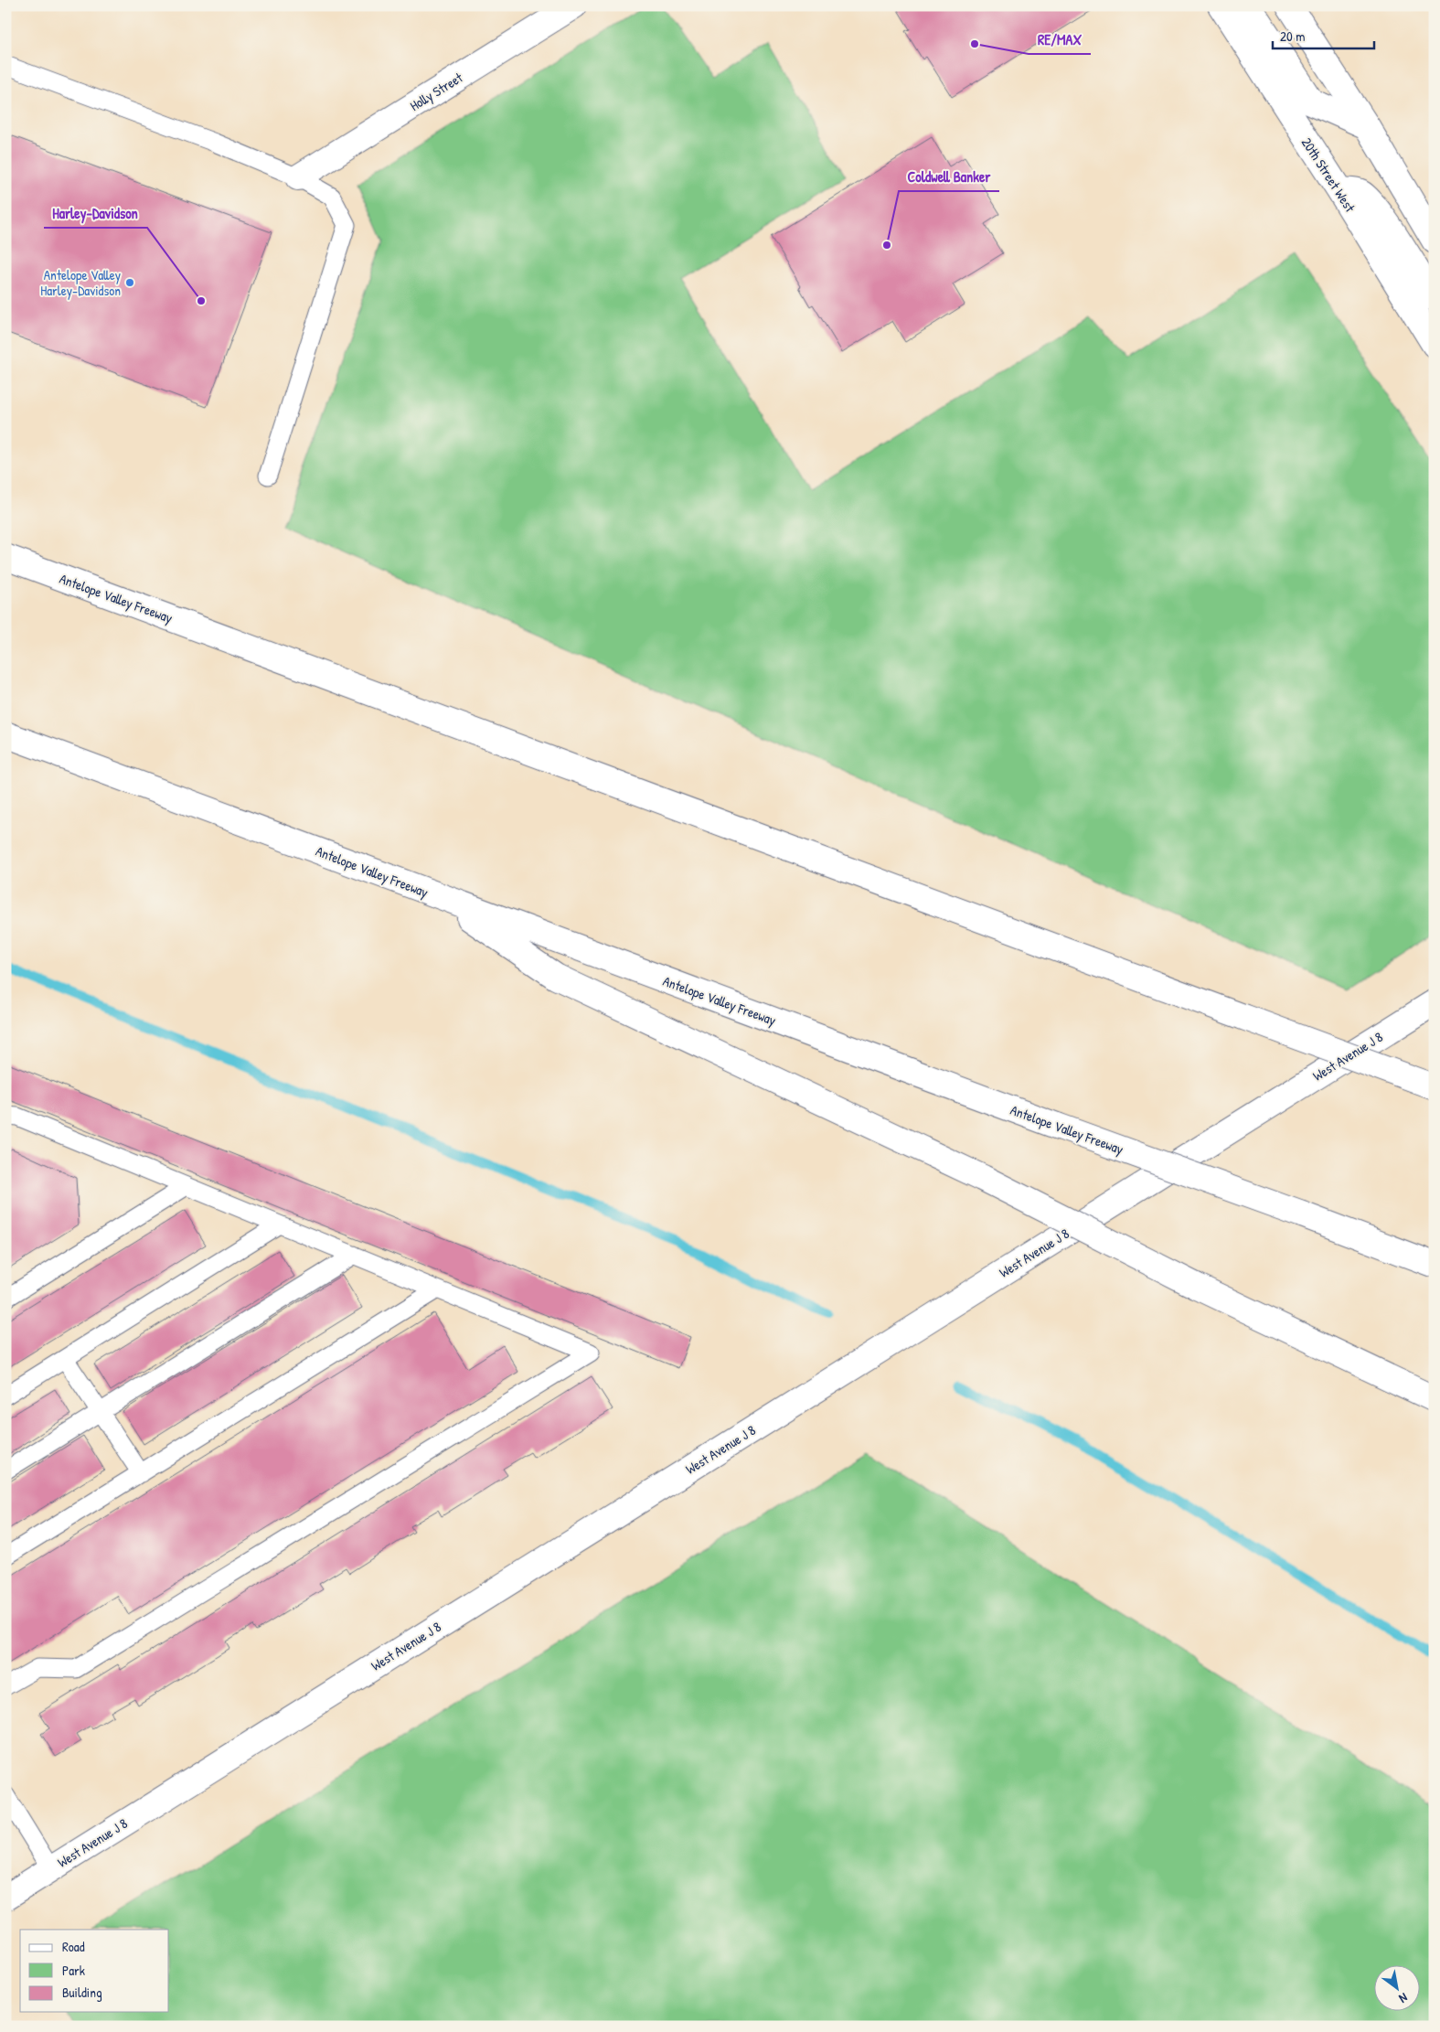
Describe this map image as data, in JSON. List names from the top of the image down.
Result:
{
  "streets": {
    "main road": [
      "Holly Street",
      "20th Street West",
      "Antelope Valley Freeway",
      "West Avenue J 8"
    ]
  },
  "places": [
    "RE/MAX",
    "Coldwell Banker",
    "Antelope Valley Harley-Davidson",
    "Harley-Davidson"
  ],
  "legend": ["Road", "Park", "Building"],
  "scale_bar": "20 m",
  "north": "bottom right"
}
